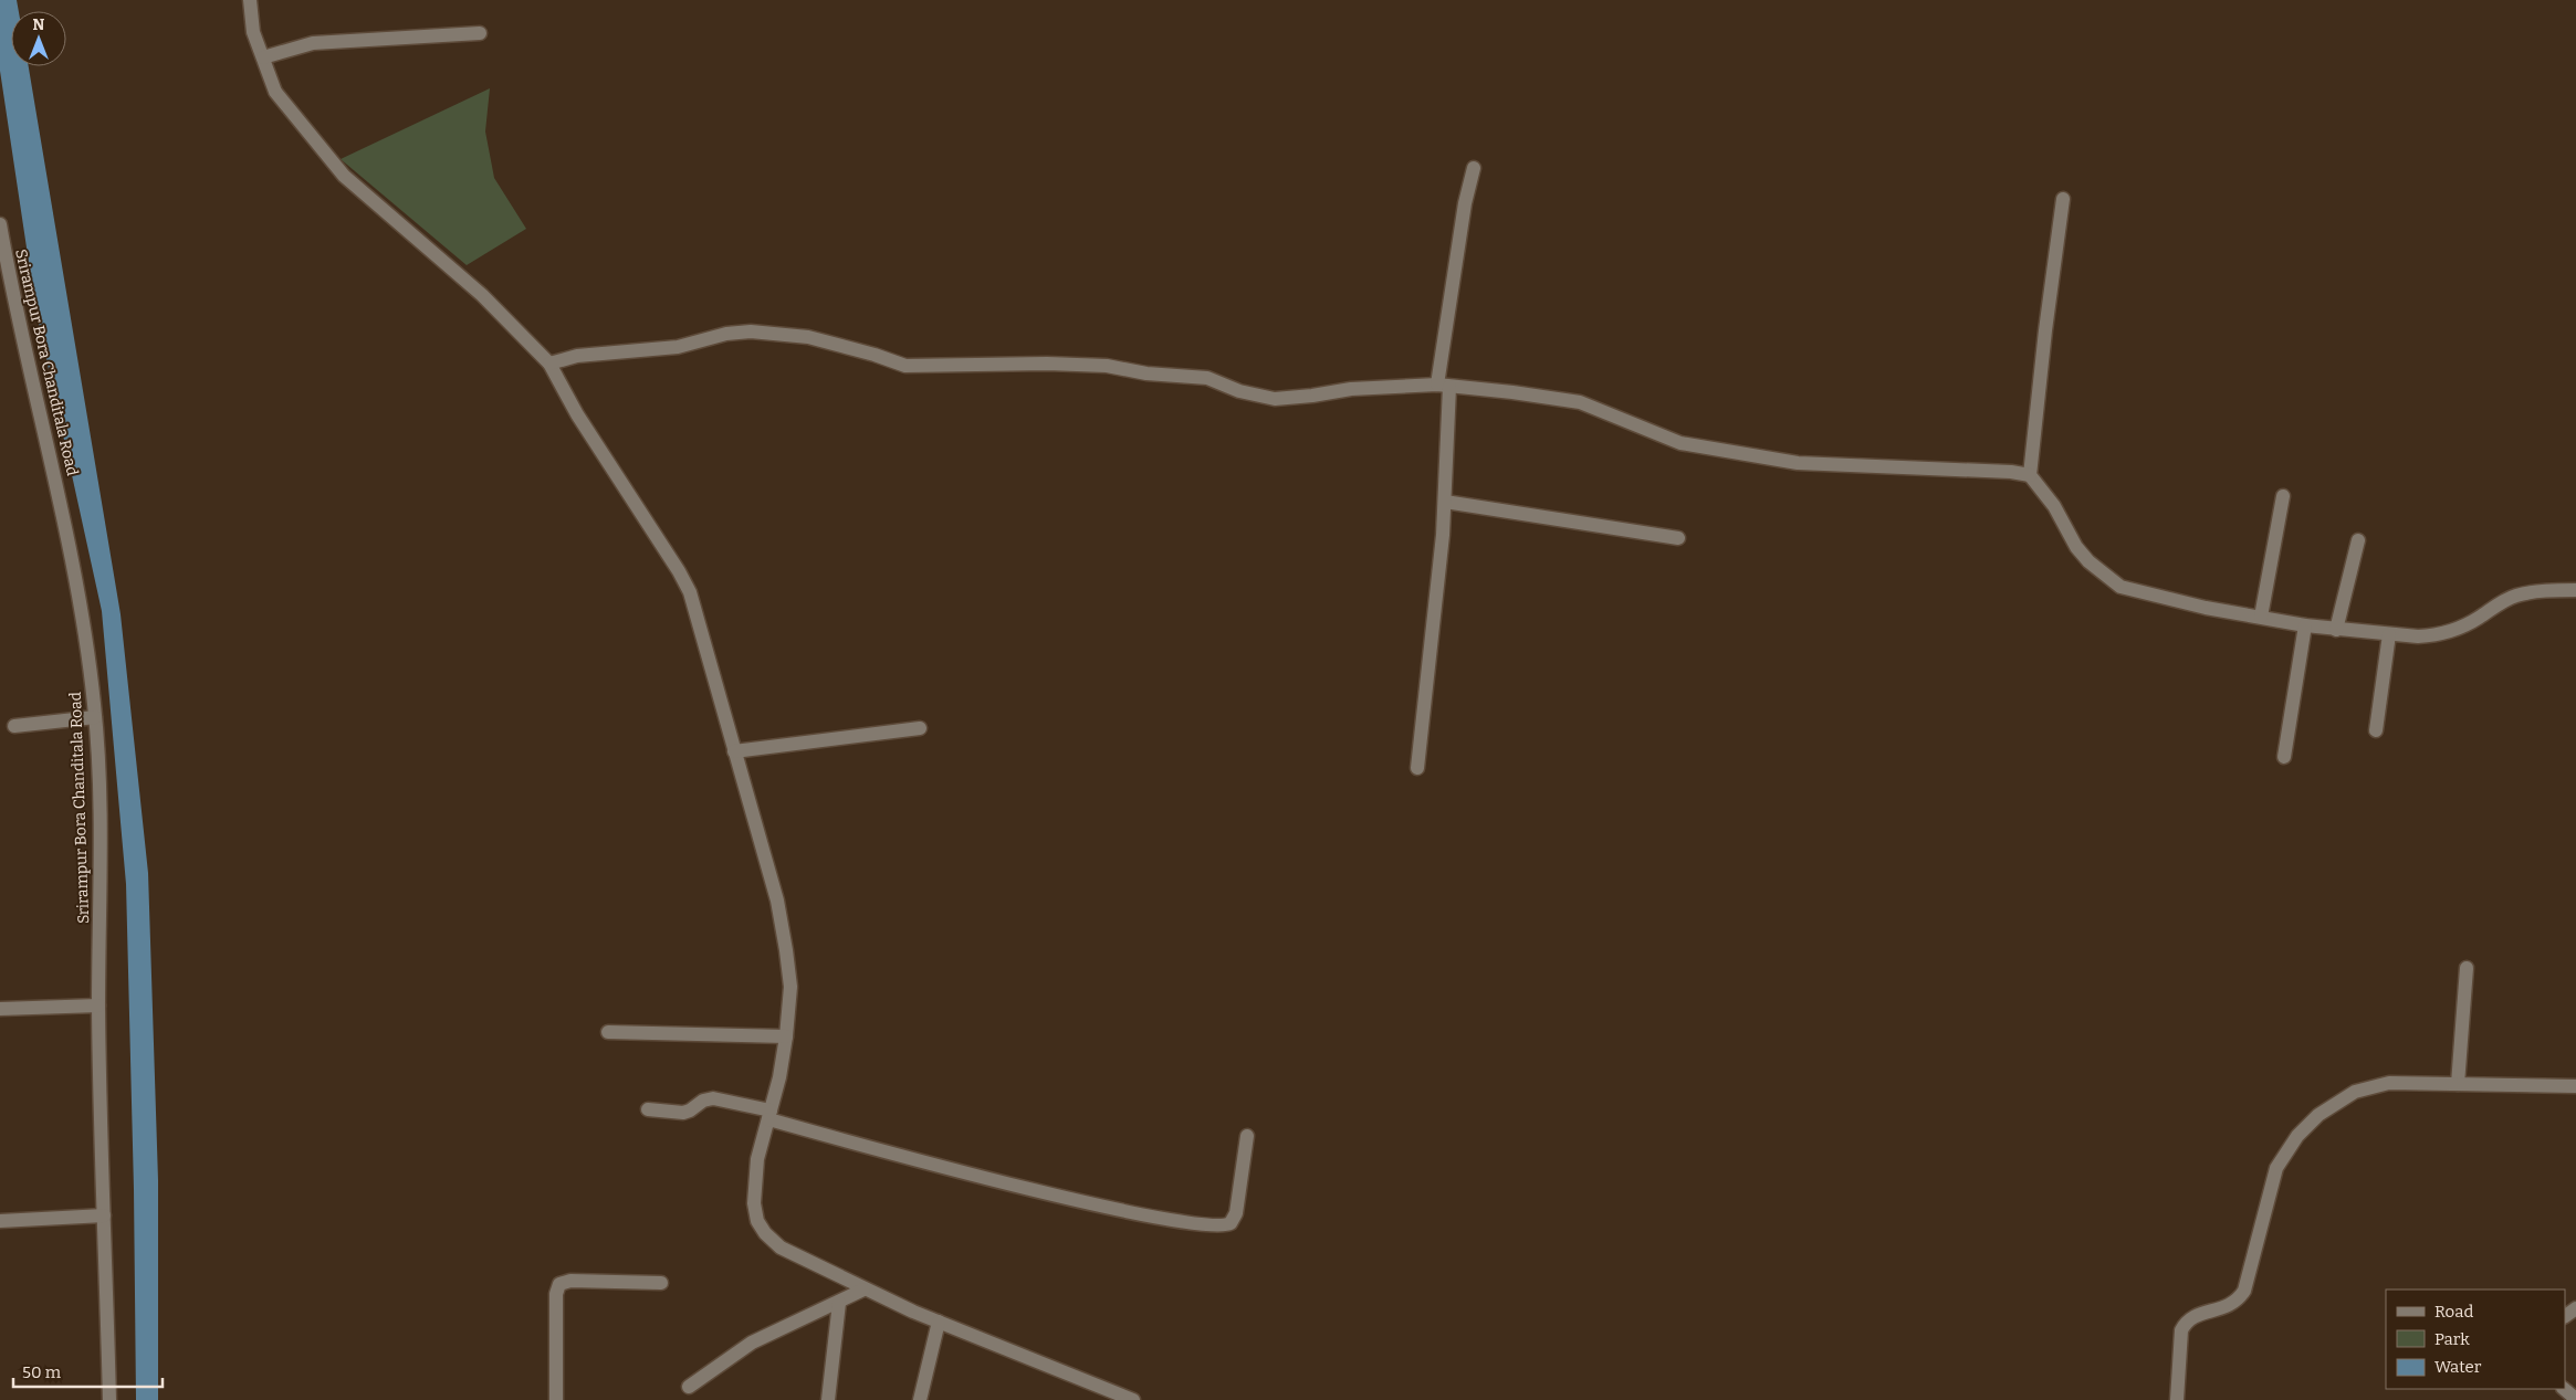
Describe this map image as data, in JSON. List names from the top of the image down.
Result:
{
  "streets": {
    "street": ["Srirampur Bora Chanditala Road"]
  },
  "legend": ["Road", "Park", "Water"],
  "scale_bar": "50 m",
  "north": "top"
}
